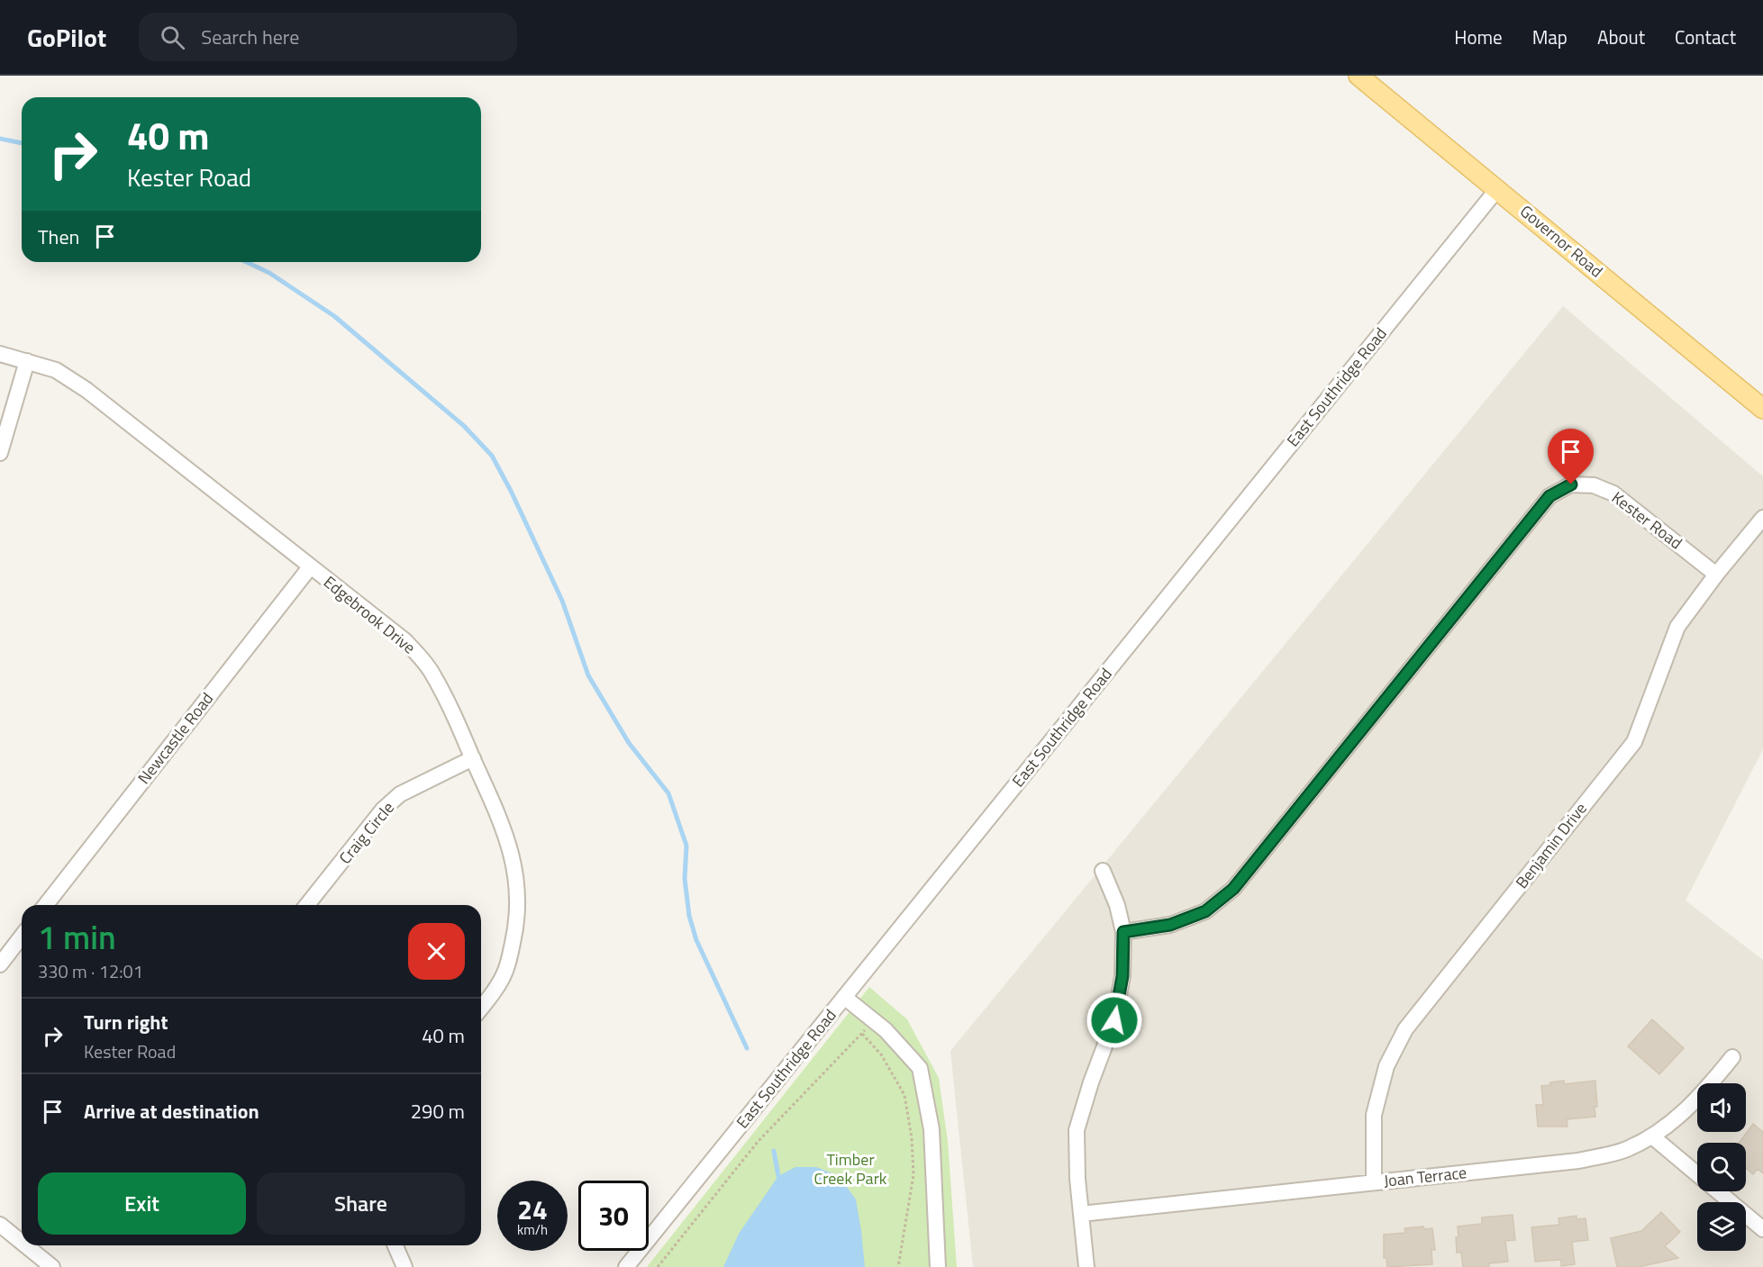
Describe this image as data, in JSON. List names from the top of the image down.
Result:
{
  "streets": {
    "main road": ["Governor Road"],
    "street": [
      "East Southridge Road",
      "Kester Road",
      "Edgebrook Drive",
      "Newcastle Road",
      "Craig Circle",
      "Benjamin Drive",
      "Joan Terrace"
    ]
  },
  "crossings": [
    ["Governor Road", "East Southridge Road"],
    ["Kester Road", "Benjamin Drive"],
    ["Edgebrook Drive", "Newcastle Road"],
    ["Edgebrook Drive", "Craig Circle"],
    ["Benjamin Drive", "Joan Terrace"]
  ],
  "parks": ["Timber Creek Park"],
  "page": {
    "header": "GoPilot",
    "search": "Search here",
    "nav": [
      "Home",
      "Map",
      "About",
      "Contact"
    ],
    "turn": ["40 m", "Kester Road"],
    "then": "Then",
    "heading": ["1 min", "330 m · 12:01"],
    "list": [
      {
        "name": "Turn right",
        "note": "Kester Road",
        "value": "40 m"
      },
      {
        "name": "Arrive at destination",
        "value": "290 m"
      }
    ],
    "buttons": ["Exit", "Share"],
    "speed": "24 km/h",
    "limit": "30"
  }
}
